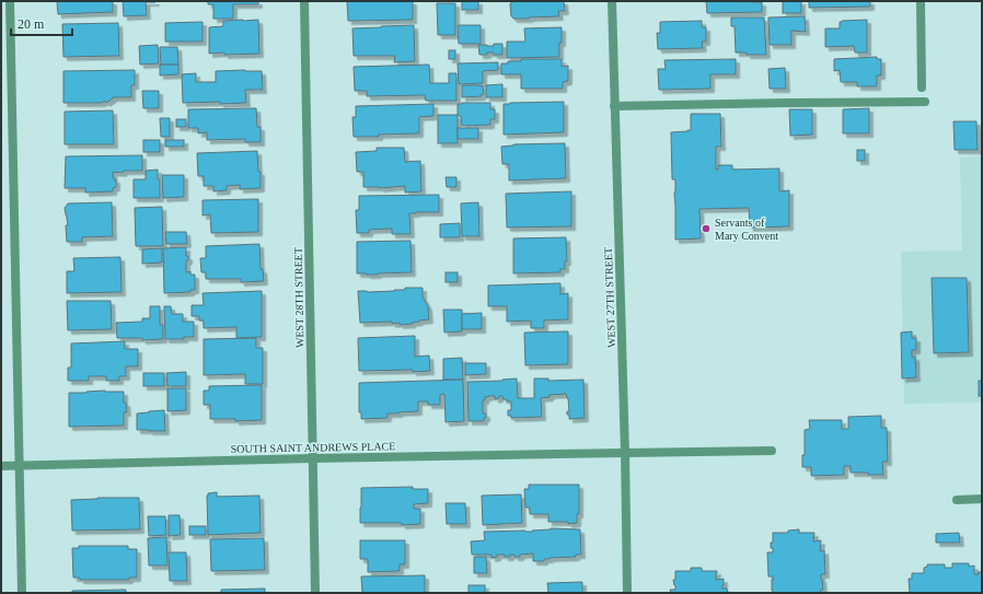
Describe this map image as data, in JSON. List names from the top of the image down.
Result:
{
  "streets": {
    "street": ["WEST 28TH STREET", "WEST 27TH STREET", "SOUTH SAINT ANDREWS PLACE"]
  },
  "crossings": [
    ["WEST 28TH STREET", "SOUTH SAINT ANDREWS PLACE"],
    ["WEST 27TH STREET", "SOUTH SAINT ANDREWS PLACE"]
  ],
  "places": ["Servants of Mary Convent"],
  "scale_bar": "20 m"
}
